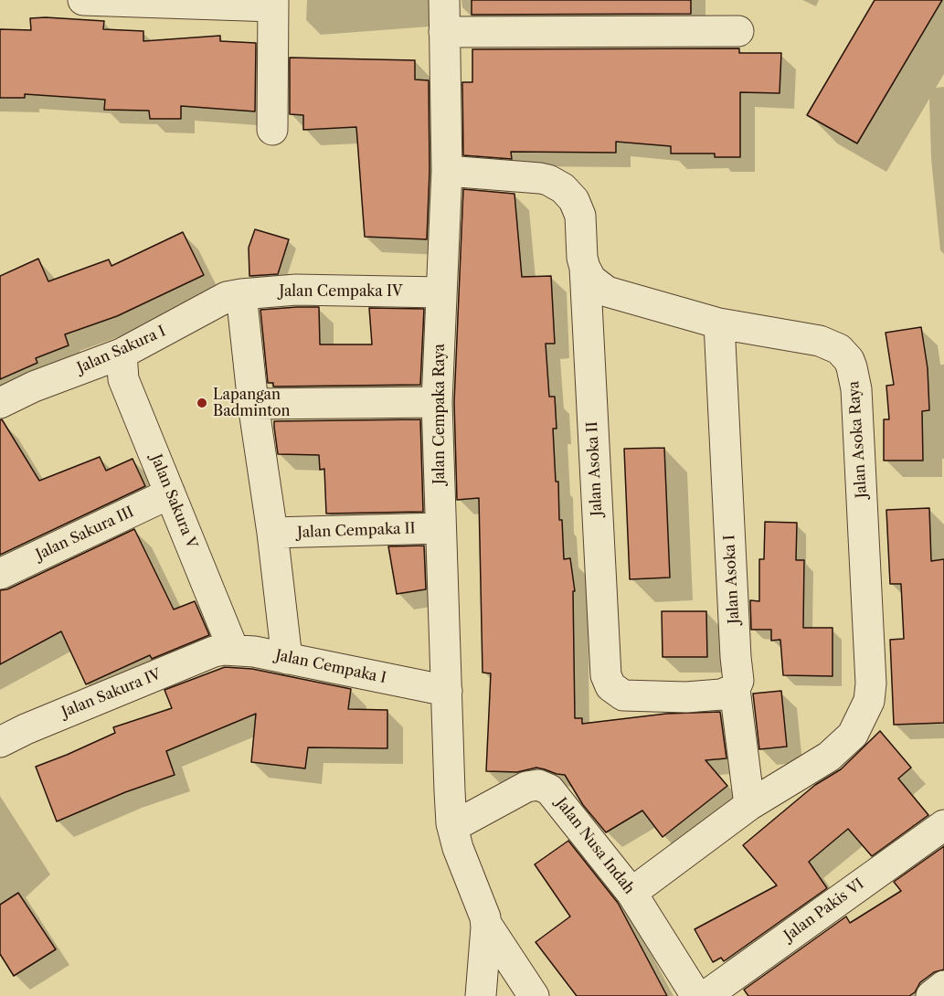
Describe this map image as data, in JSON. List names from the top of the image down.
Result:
{
  "streets": {
    "street": [
      "Jalan Cempaka IV",
      "Jalan Sakura I",
      "Jalan Cempaka Raya",
      "Jalan Asoka Raya",
      "Jalan Asoka II",
      "Jalan Sakura V",
      "Jalan Cempaka II",
      "Jalan Sakura III",
      "Jalan Asoka I",
      "Jalan Cempaka I",
      "Jalan Sakura IV",
      "Jalan Nusa Indah",
      "Jalan Pakis VI"
    ]
  },
  "crossings": [
    ["Jalan Cempaka IV", "Jalan Sakura I"],
    ["Jalan Cempaka IV", "Jalan Cempaka Raya"],
    ["Jalan Sakura I", "Jalan Sakura V"],
    ["Jalan Cempaka Raya", "Jalan Cempaka II"],
    ["Jalan Cempaka Raya", "Jalan Cempaka I"],
    ["Jalan Cempaka Raya", "Jalan Nusa Indah"],
    ["Jalan Asoka Raya", "Jalan Asoka II"],
    ["Jalan Asoka Raya", "Jalan Asoka I"],
    ["Jalan Asoka Raya", "Jalan Nusa Indah"],
    ["Jalan Asoka II", "Jalan Asoka I"],
    ["Jalan Sakura V", "Jalan Sakura III"],
    ["Jalan Sakura V", "Jalan Cempaka I"],
    ["Jalan Sakura V", "Jalan Sakura IV"],
    ["Jalan Cempaka I", "Jalan Sakura IV"]
  ],
  "places": ["Lapangan Badminton"]
}
